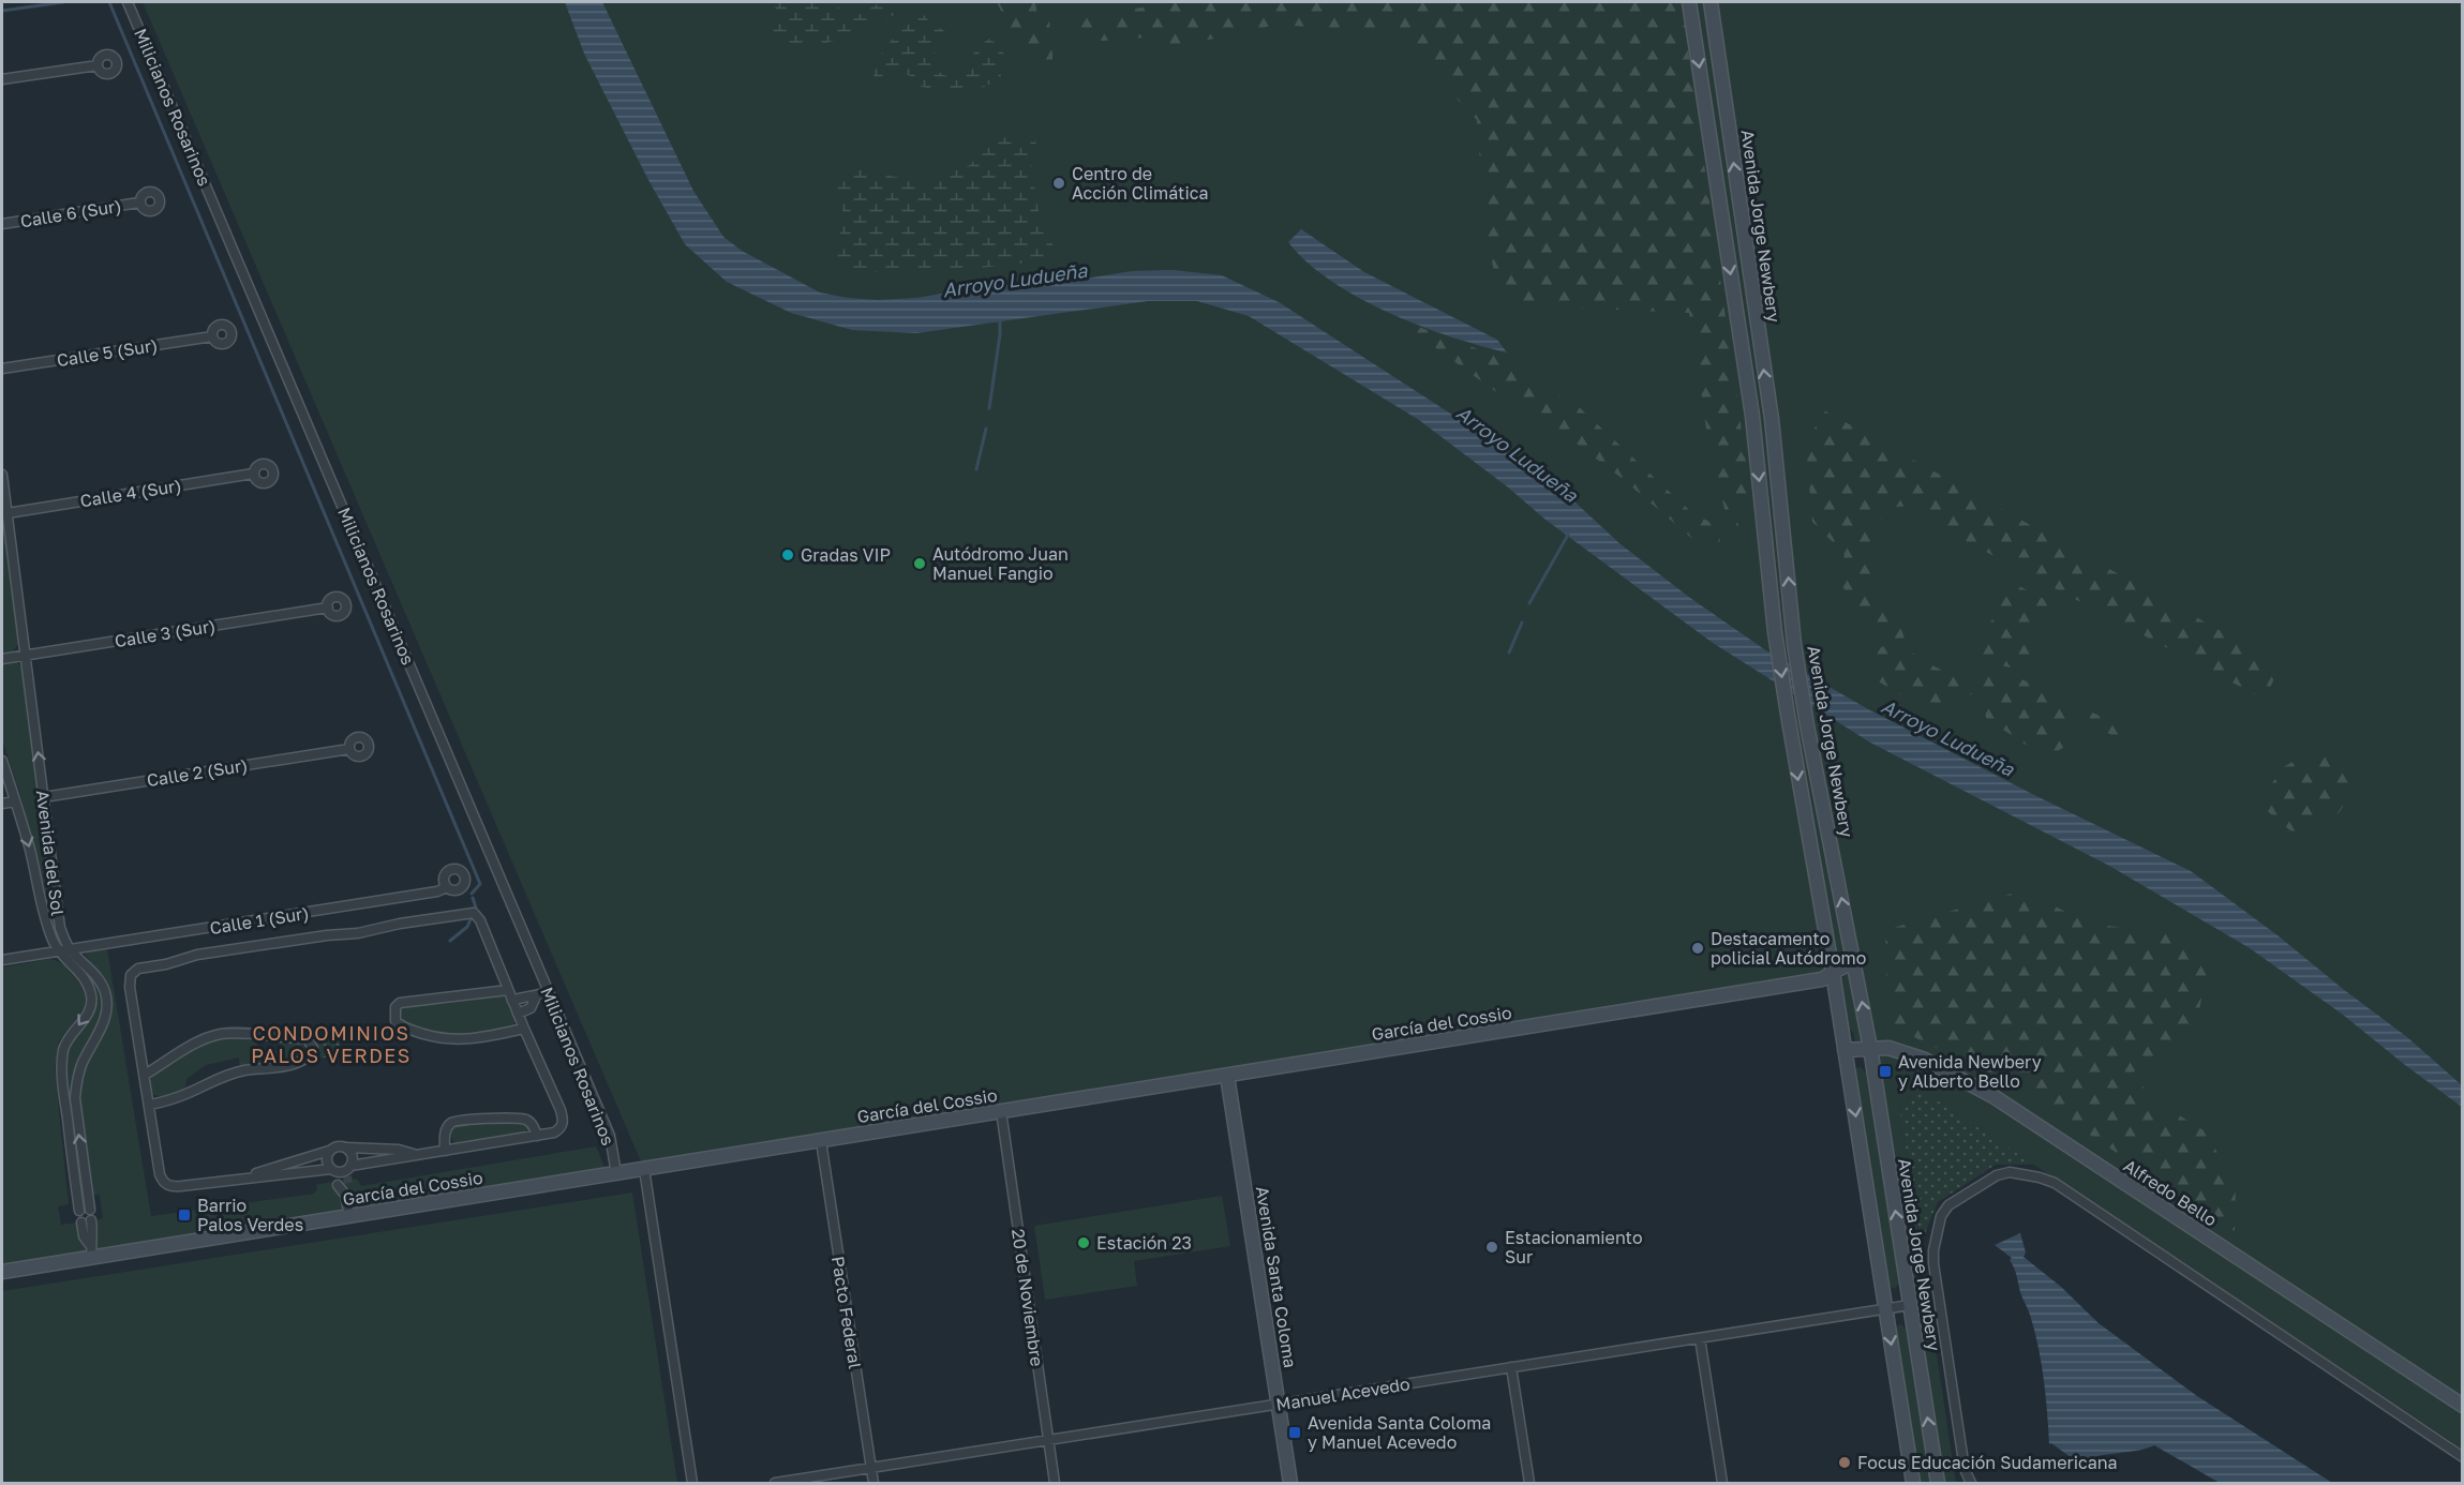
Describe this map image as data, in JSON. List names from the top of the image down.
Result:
{
  "streets": {
    "street": [
      "Milicianos Rosarinos",
      "Calle 6 (Sur)",
      "Avenida Jorge Newbery",
      "Calle 5 (Sur)",
      "Calle 4 (Sur)",
      "Calle 3 (Sur)",
      "Calle 2 (Sur)",
      "Avenida del Sol",
      "Calle 1 (Sur)",
      "García del Cossio",
      "Alfredo Bello",
      "Avenida Santa Coloma",
      "20 de Noviembre",
      "Pacto Federal",
      "Manuel Acevedo"
    ]
  },
  "crossings": [
    ["Milicianos Rosarinos", "García del Cossio"],
    ["Avenida Jorge Newbery", "García del Cossio"],
    ["Avenida Jorge Newbery", "Alfredo Bello"],
    ["Avenida Jorge Newbery", "Manuel Acevedo"],
    ["Calle 4 (Sur)", "Avenida del Sol"],
    ["Calle 3 (Sur)", "Avenida del Sol"],
    ["Calle 2 (Sur)", "Avenida del Sol"],
    ["Avenida del Sol", "Calle 1 (Sur)"],
    ["García del Cossio", "Avenida Santa Coloma"],
    ["García del Cossio", "20 de Noviembre"],
    ["García del Cossio", "Pacto Federal"],
    ["Avenida Santa Coloma", "Manuel Acevedo"],
    ["20 de Noviembre", "Manuel Acevedo"],
    ["Pacto Federal", "Manuel Acevedo"]
  ],
  "districts": ["CONDOMINIOS PALOS VERDES"],
  "water": ["Arroyo Ludueña"],
  "places": {
    "other": [
      "Centro de Acción Climática",
      "Gradas VIP",
      "Autódromo Juan Manuel Fangio",
      "Destacamento policial Autódromo",
      "Estación 23",
      "Estacionamiento Sur",
      "Focus Educación Sudamericana"
    ],
    "transit": ["Avenida Newbery y Alberto Bello", "Barrio Palos Verdes", "Avenida Santa Coloma y Manuel Acevedo"]
  }
}
